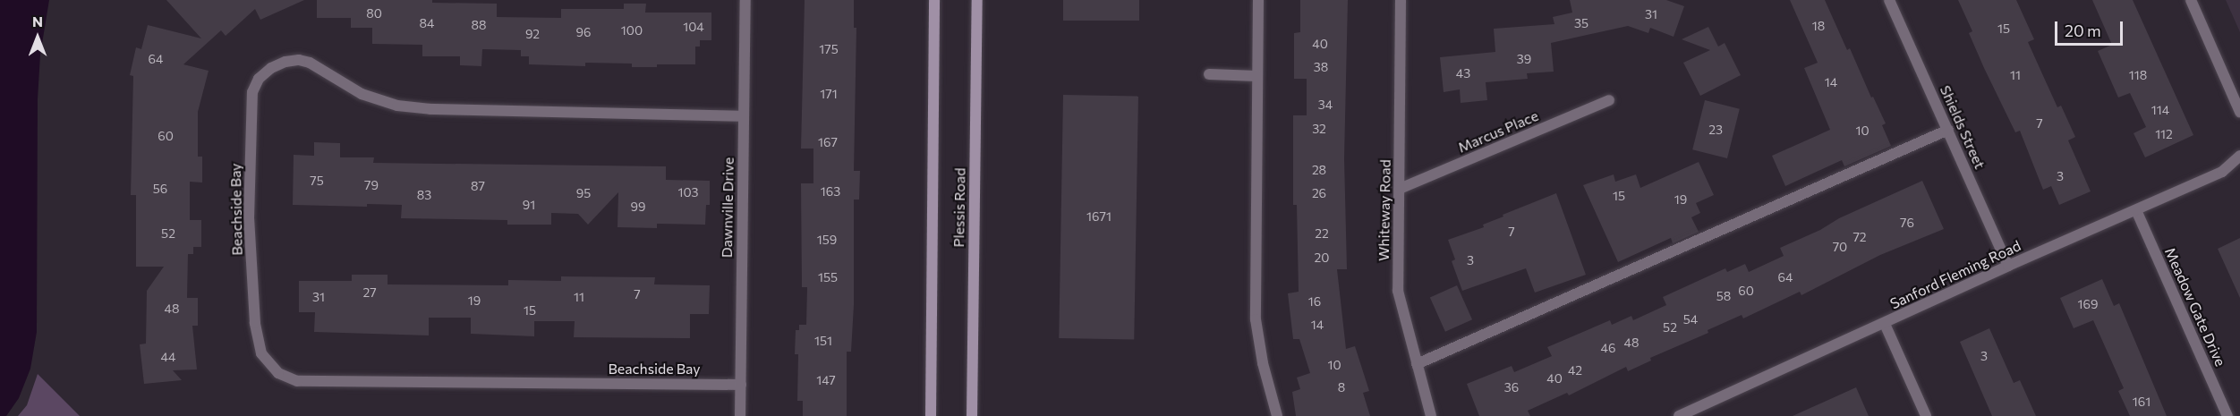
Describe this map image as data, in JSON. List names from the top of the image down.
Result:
{
  "streets": {
    "main road": ["Plessis Road"],
    "street": [
      "Shields Street",
      "Marcus Place",
      "Dawnville Drive",
      "Beachside Bay",
      "Whiteway Road",
      "Sanford Fleming Road",
      "Meadow Gate Drive"
    ]
  },
  "crossings": [
    ["Shields Street", "Sanford Fleming Road"],
    ["Marcus Place", "Whiteway Road"],
    ["Dawnville Drive", "Beachside Bay"],
    ["Sanford Fleming Road", "Meadow Gate Drive"]
  ],
  "house_numbers": [
    "80",
    "31",
    "84",
    "35",
    "88",
    "18",
    "104",
    "15",
    "100",
    "96",
    "92",
    "40",
    "175",
    "64",
    "39",
    "38",
    "43",
    "11",
    "118",
    "14",
    "171",
    "34",
    "114",
    "7",
    "32",
    "23",
    "10",
    "112",
    "60",
    "167",
    "28",
    "3",
    "75",
    "79",
    "87",
    "56",
    "163",
    "103",
    "95",
    "26",
    "83",
    "15",
    "19",
    "91",
    "99",
    "1671",
    "76",
    "7",
    "52",
    "22",
    "72",
    "159",
    "70",
    "20",
    "3",
    "155",
    "64",
    "60",
    "27",
    "7",
    "58",
    "31",
    "11",
    "19",
    "16",
    "169",
    "48",
    "15",
    "54",
    "14",
    "52",
    "151",
    "48",
    "46",
    "3",
    "44",
    "10",
    "42",
    "40",
    "147",
    "8",
    "36",
    "161"
  ],
  "scale_bar": "20 m",
  "north": "top"
}
